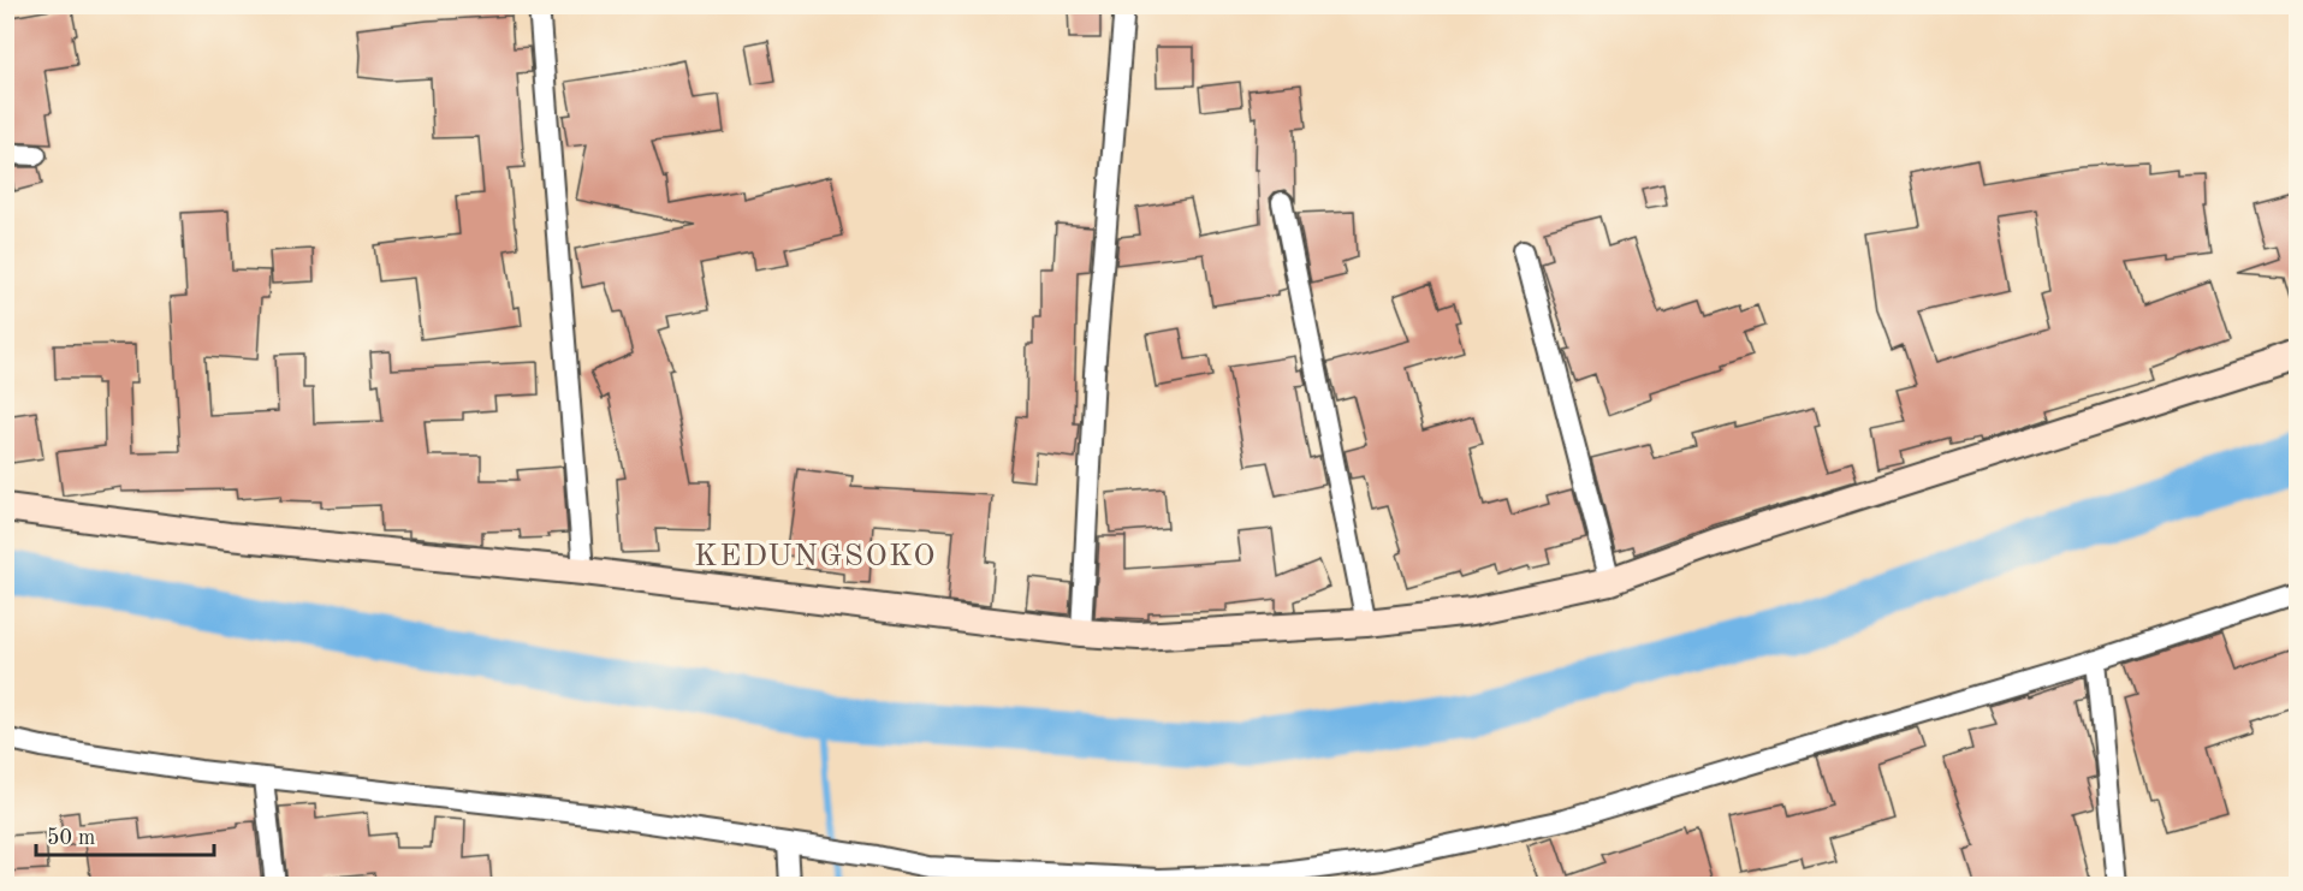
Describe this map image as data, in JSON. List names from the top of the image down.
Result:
{
  "districts": ["KEDUNGSOKO"],
  "scale_bar": "50 m"
}
